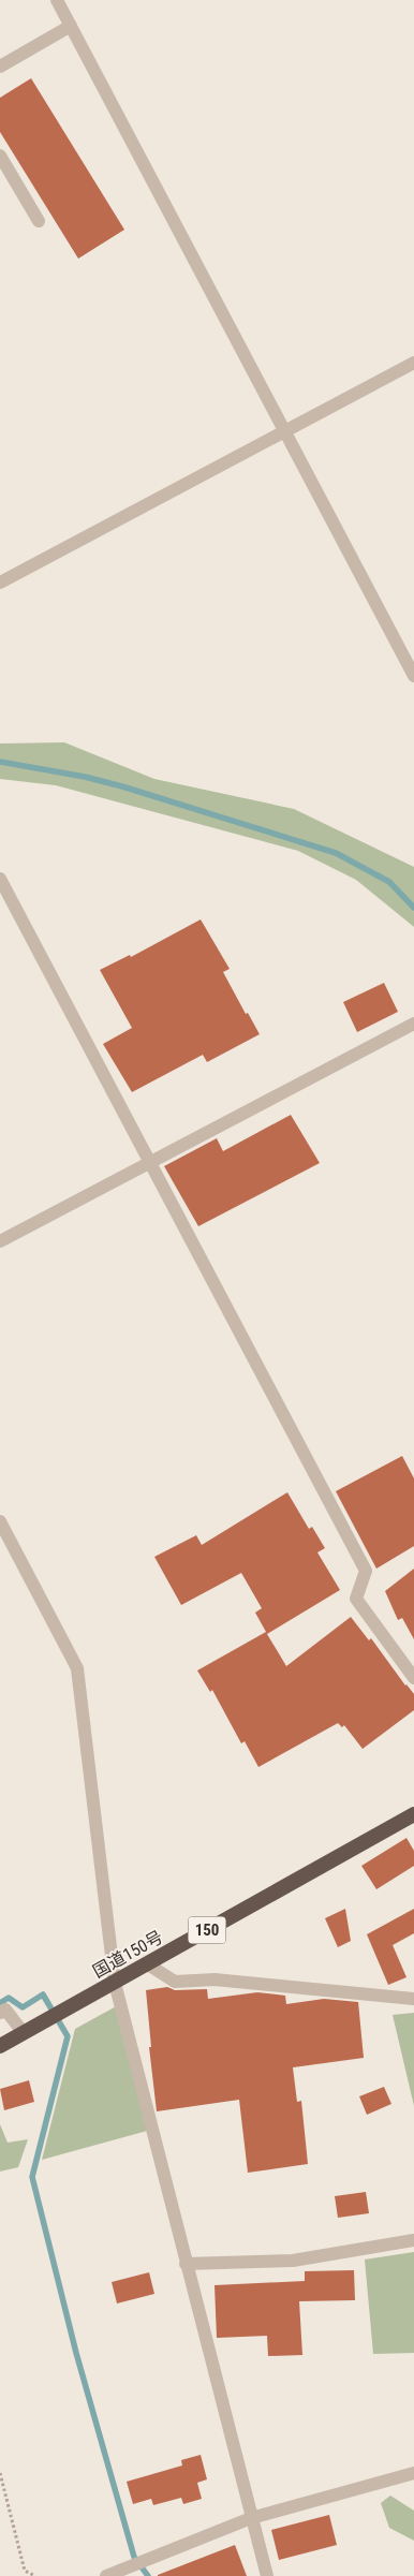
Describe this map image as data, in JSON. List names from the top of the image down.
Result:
{
  "streets": {
    "highway": ["150", "国道150号"]
  }
}
